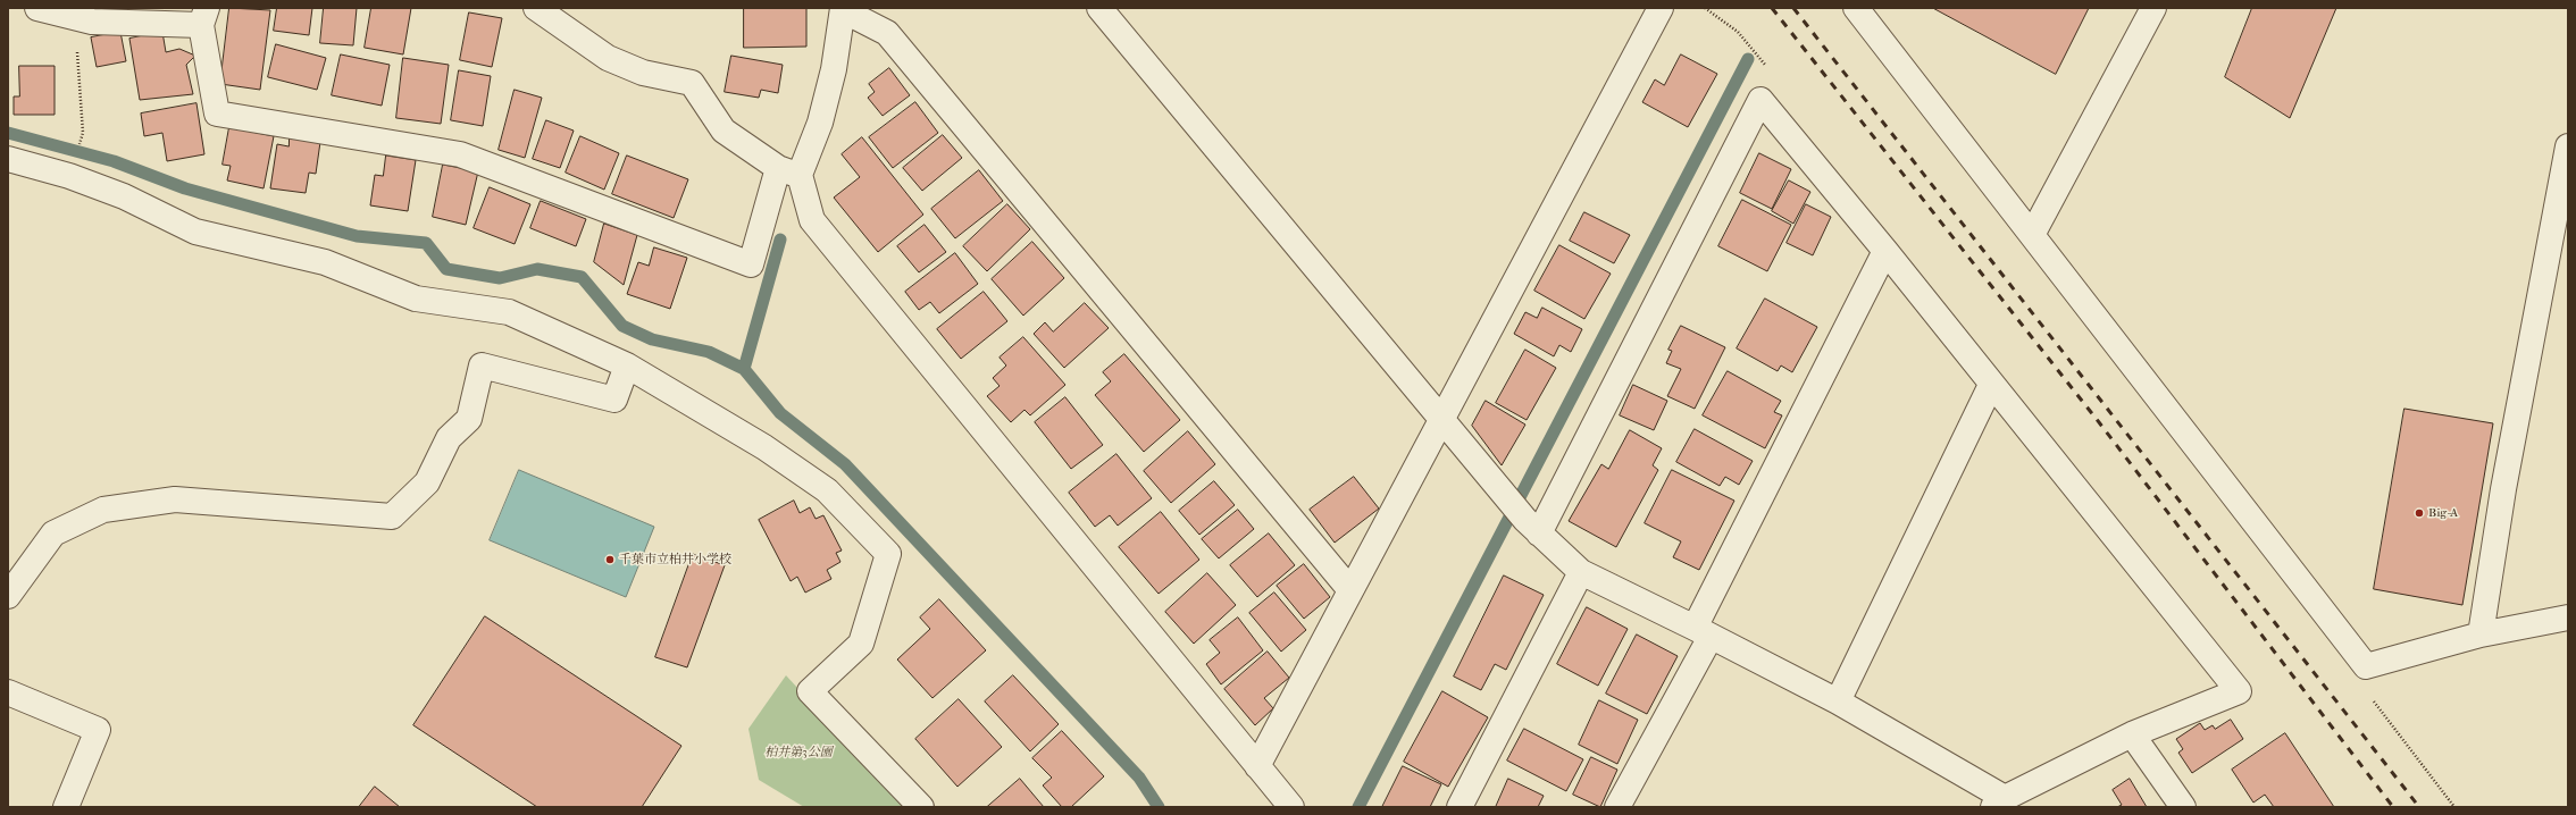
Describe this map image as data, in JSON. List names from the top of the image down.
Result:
{
  "parks": ["柏井第3公園"],
  "places": ["Big-A", "千葉市立柏井小学校"]
}
